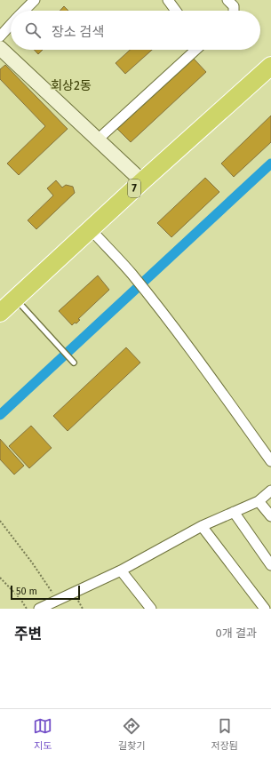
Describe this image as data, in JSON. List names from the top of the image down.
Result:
{
  "streets": {
    "highway": ["7"]
  },
  "districts": ["회상2동"],
  "scale_bar": "50 m",
  "page": {
    "search": "장소 검색",
    "scale": "50 m",
    "heading": ["주변", "0개 결과"],
    "nav": ["지도", "길찾기", "저장됨"]
  }
}
